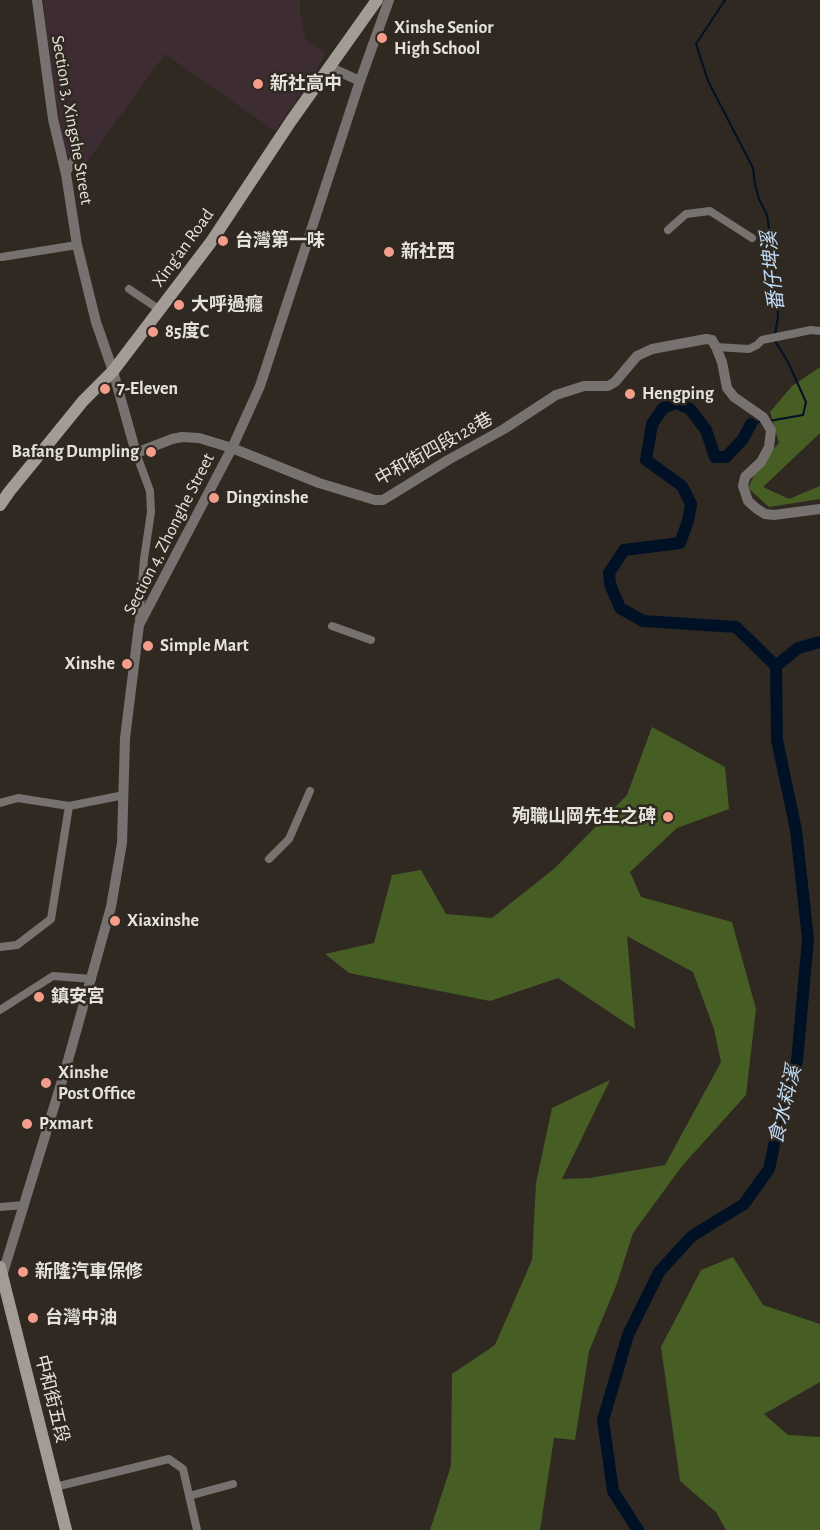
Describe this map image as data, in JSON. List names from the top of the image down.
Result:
{
  "streets": {
    "main road": ["Xing'an Road", "中和街五段"],
    "street": ["Section 3, Xingshe Street", "中和街四段128巷", "Section 4, Zhonghe Street"]
  },
  "crossings": [
    ["Section 3, Xingshe Street", "Xing'an Road"],
    ["Section 3, Xingshe Street", "中和街四段128巷"],
    ["中和街四段128巷", "Section 4, Zhonghe Street"],
    ["Section 4, Zhonghe Street", "中和街五段"]
  ],
  "water": ["番仔埤溪", "食水嵙溪"],
  "places": [
    "Xinshe Senior High School",
    "新社高中",
    "台灣第一味",
    "新社西",
    "大呼過癮",
    "85度C",
    "7-Eleven",
    "Hengping",
    "Bafang Dumpling",
    "Dingxinshe",
    "Simple Mart",
    "Xinshe",
    "殉職山岡先生之碑",
    "Xiaxinshe",
    "鎮安宮",
    "Xinshe Post Office",
    "Pxmart",
    "新隆汽車保修",
    "台灣中油"
  ]
}
